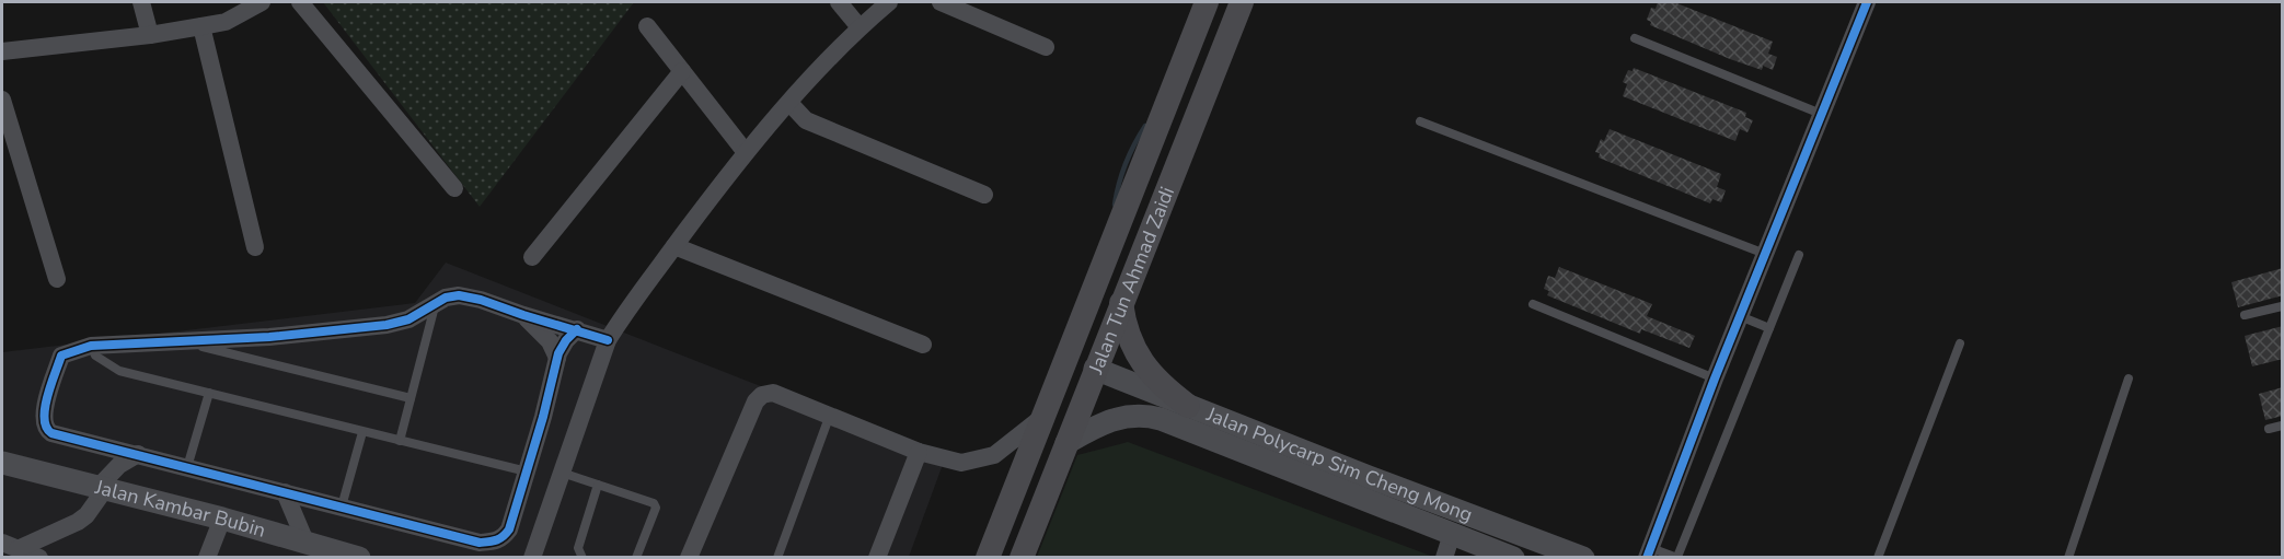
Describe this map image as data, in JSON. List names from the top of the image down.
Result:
{
  "streets": {
    "main road": ["Jalan Tun Ahmad Zaidi"],
    "street": ["Jalan Polycarp Sim Cheng Mong", "Jalan Kambar Bubin"]
  },
  "crossings": [
    ["Jalan Tun Ahmad Zaidi", "Jalan Polycarp Sim Cheng Mong"]
  ]
}
